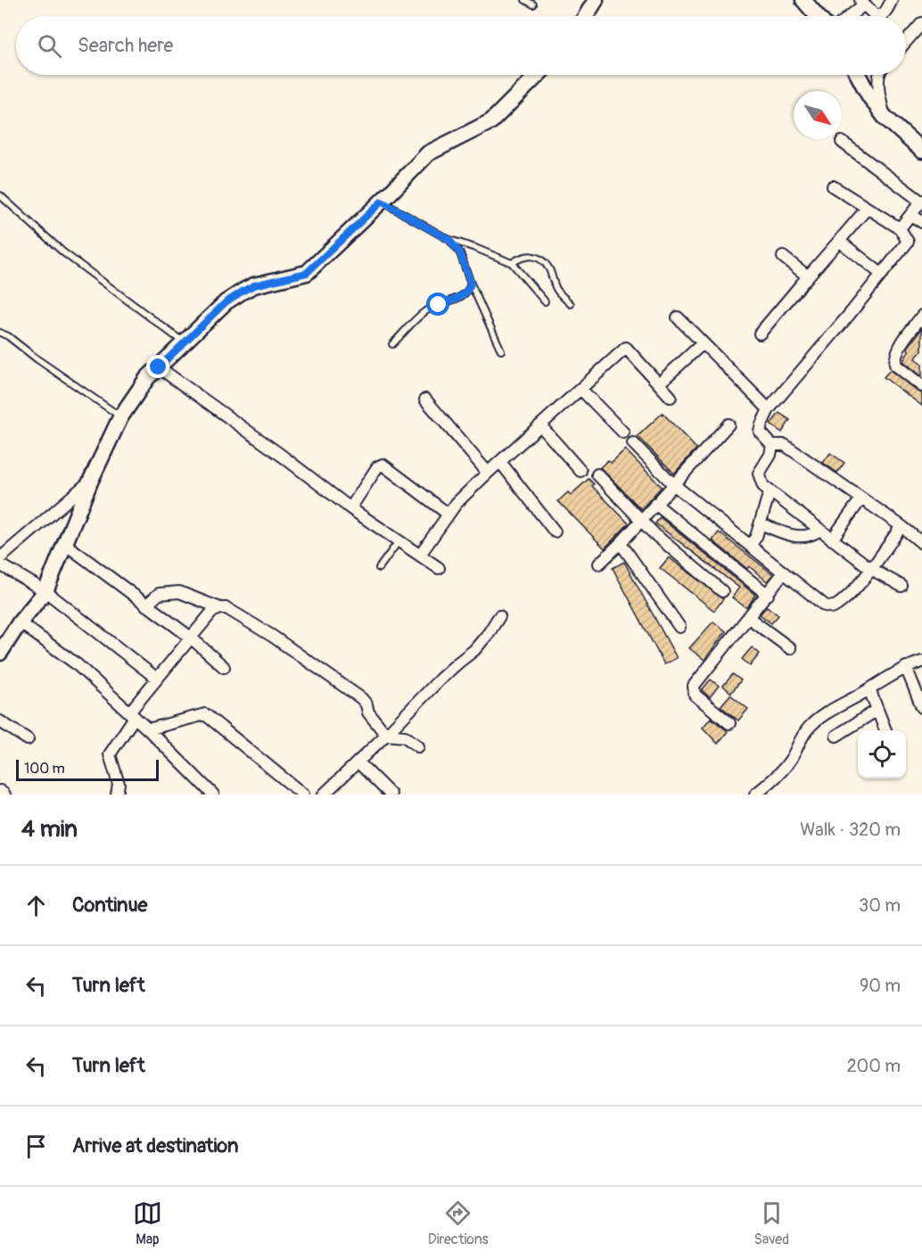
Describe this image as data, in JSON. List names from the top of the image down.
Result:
{
  "scale_bar": "100 m",
  "north": "bottom right",
  "page": {
    "search": "Search here",
    "scale": "100 m",
    "heading": ["4 min", "Walk · 320 m"],
    "list": [
      ["Continue", "30 m"],
      ["Turn left", "90 m"],
      ["Turn left", "200 m"],
      "Arrive at destination"
    ],
    "nav": ["Map", "Directions", "Saved"]
  }
}
